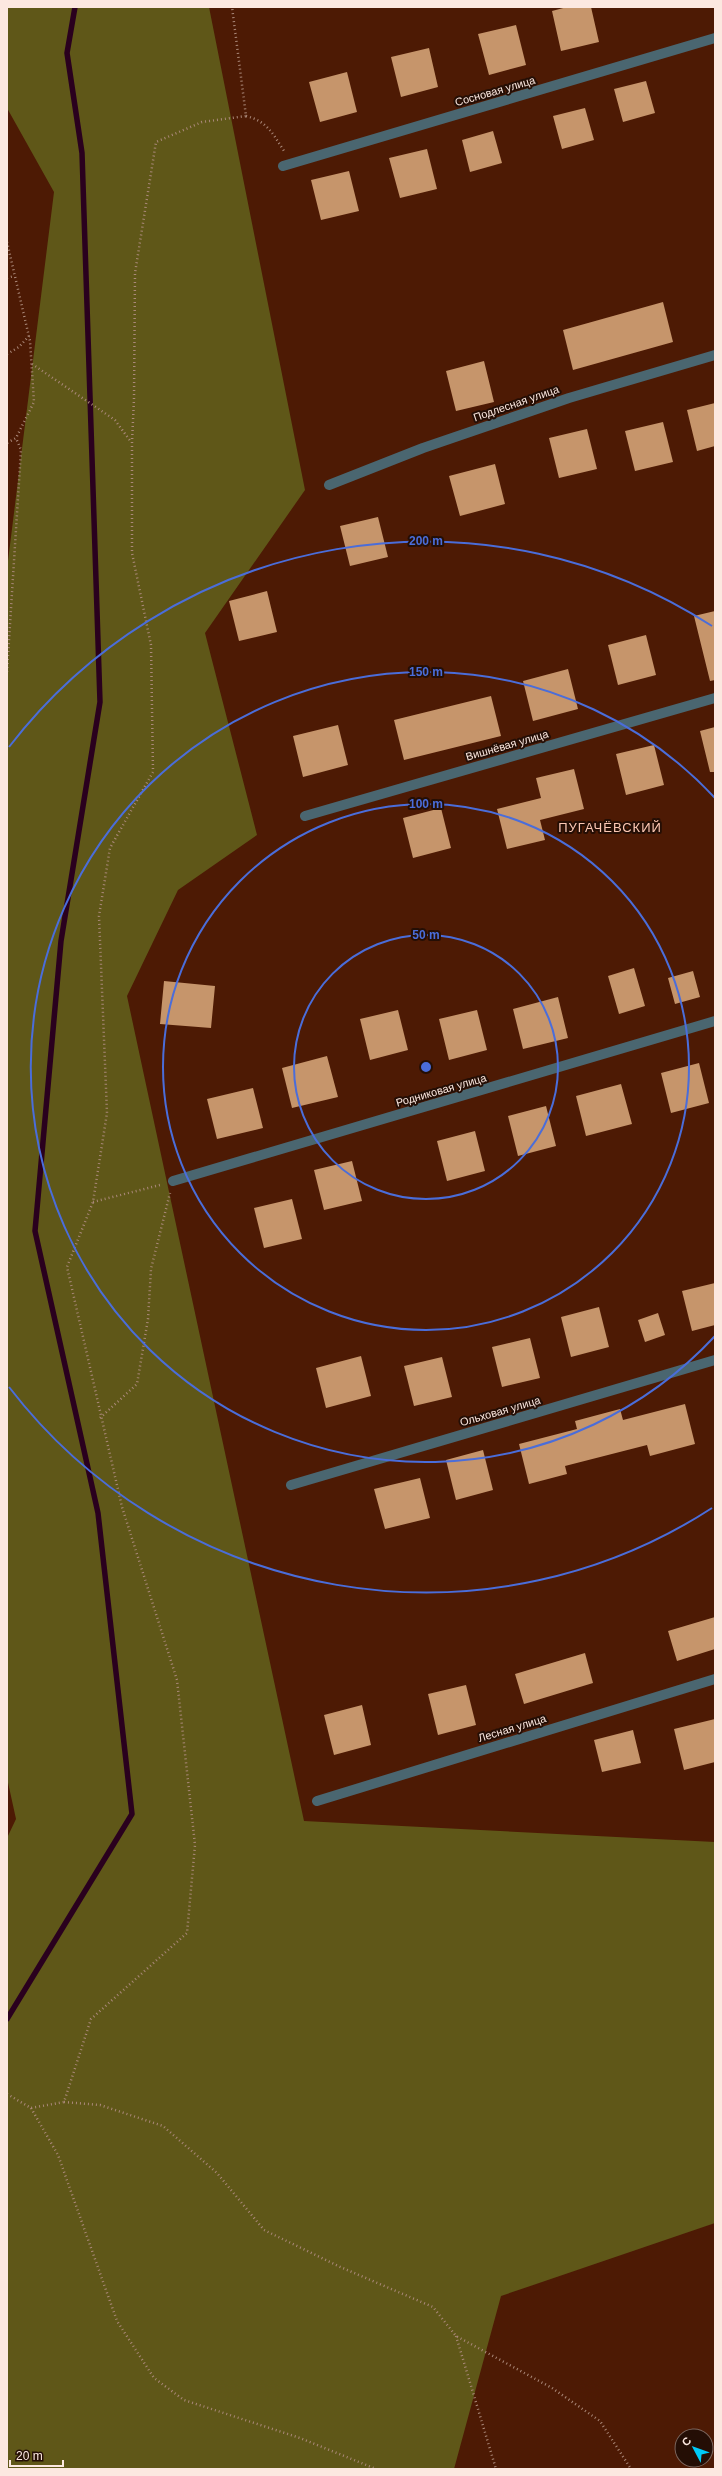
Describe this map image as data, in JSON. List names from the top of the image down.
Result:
{
  "streets": {
    "street": [
      "Сосновая улица",
      "Подлесная улица",
      "Вишнёвая улица",
      "Родниковая улица",
      "Ольховая улица",
      "Лесная улица"
    ]
  },
  "districts": ["ПУГАЧЁВСКИЙ"],
  "scale_bar": "20 m",
  "north": "top left",
  "rings": [
    "200 m",
    "150 m",
    "100 m",
    "50 m"
  ]
}
